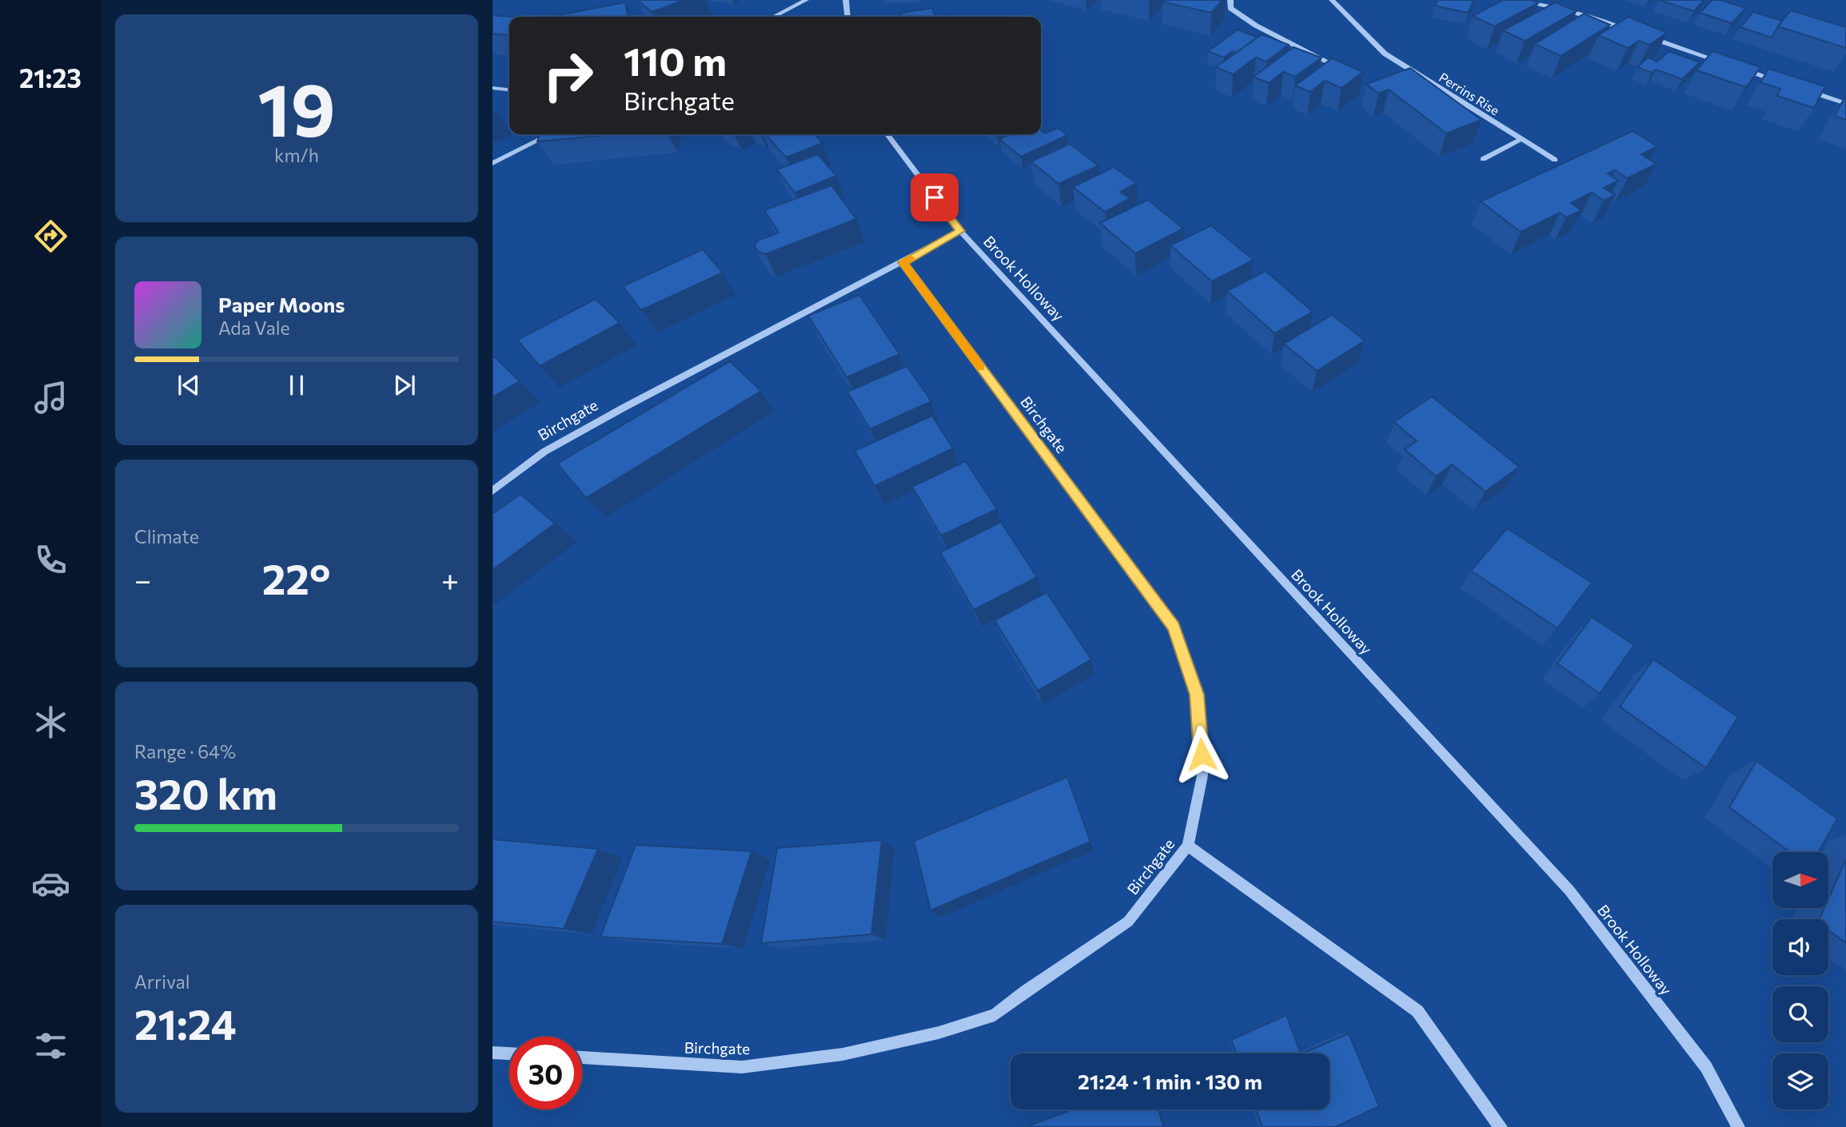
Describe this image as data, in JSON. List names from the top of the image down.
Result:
{
  "streets": {
    "street": ["Perrins Rise", "Brook Holloway", "Birchgate"]
  },
  "crossings": [
    ["Brook Holloway", "Birchgate"]
  ],
  "north": "right",
  "page": {
    "tabs": "21:23",
    "tile": [
      ["19", "km/h"],
      "Climate",
      ["Range · 64%", "320 km"],
      ["Arrival", "21:24"]
    ],
    "turn": ["110 m", "Birchgate"],
    "song": ["Paper Moons", "Ada Vale"],
    "heat": ["−", "22°", "+"],
    "limit": "30",
    "trip": "21:24 · 1 min · 130 m"
  }
}
